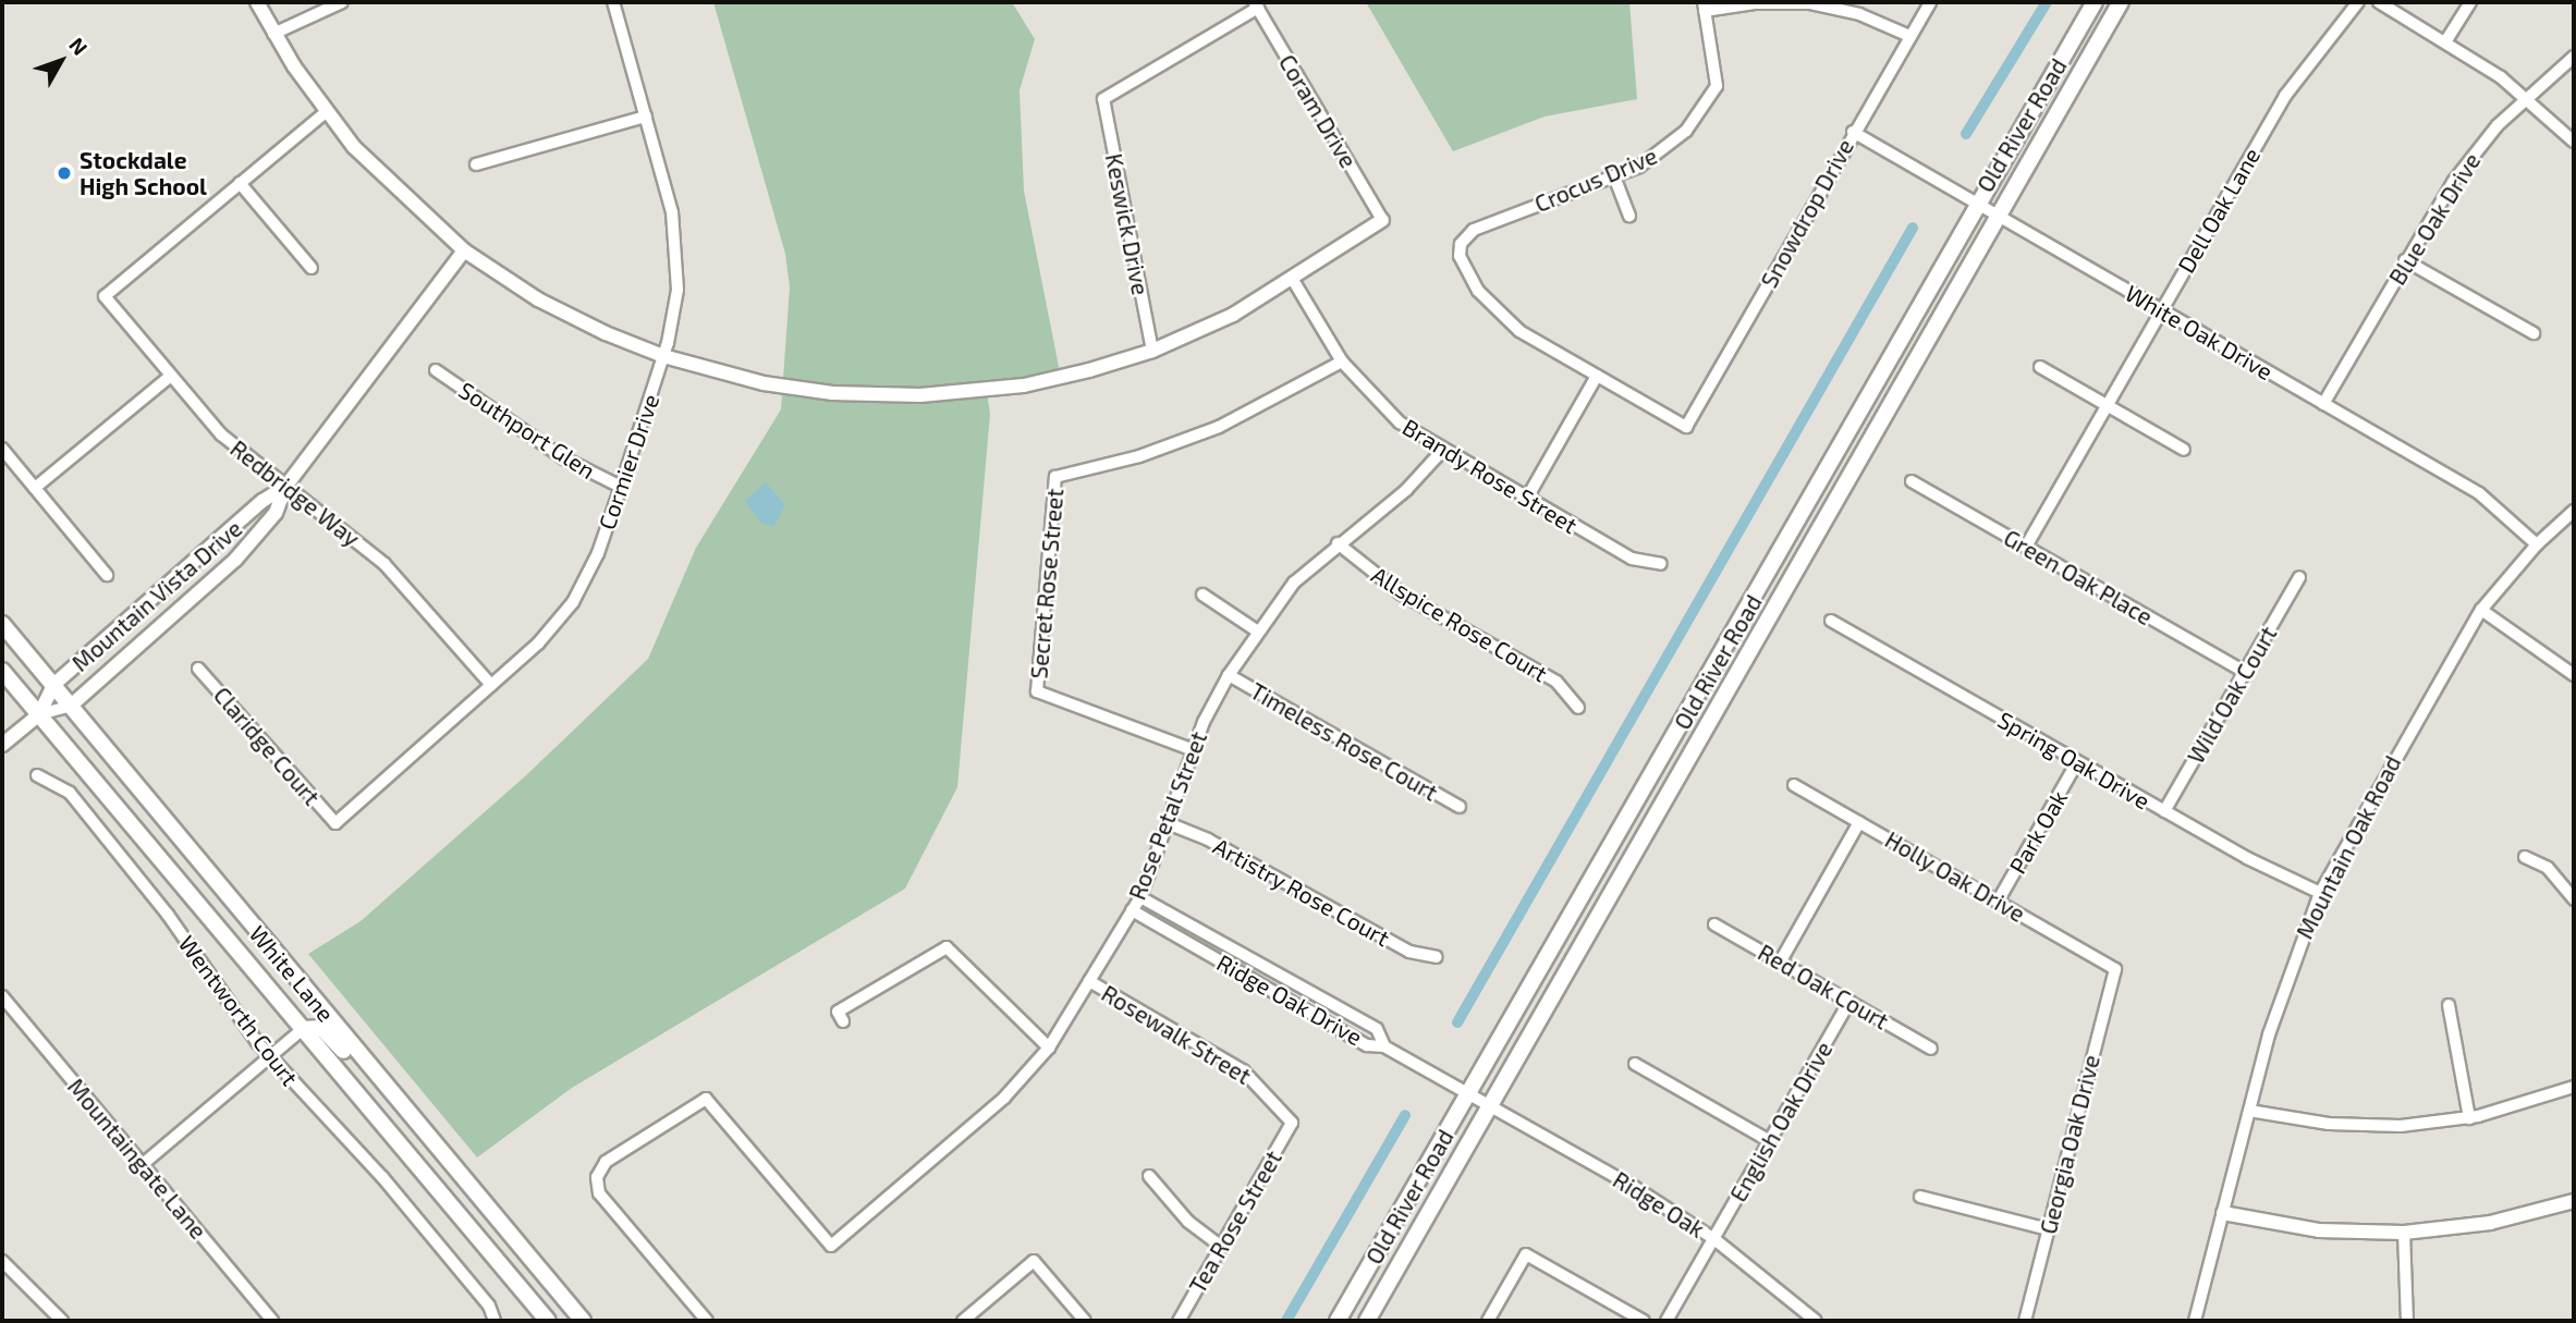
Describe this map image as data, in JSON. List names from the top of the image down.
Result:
{
  "streets": {
    "main road": ["Old River Road", "White Lane"],
    "street": [
      "Coram Drive",
      "Crocus Drive",
      "Dell Oak Lane",
      "Snowdrop Drive",
      "Blue Oak Drive",
      "Keswick Drive",
      "White Oak Drive",
      "Southport Glen",
      "Cormier Drive",
      "Brandy Rose Street",
      "Redbridge Way",
      "Green Oak Place",
      "Secret Rose Street",
      "Mountain Vista Drive",
      "Allspice Rose Court",
      "Wild Oak Court",
      "Timeless Rose Court",
      "Claridge Court",
      "Spring Oak Drive",
      "Rose Petal Street",
      "Park Oak",
      "Mountain Oak Road",
      "Holly Oak Drive",
      "Artistry Rose Court",
      "Red Oak Court",
      "Ridge Oak Drive",
      "Wentworth Court",
      "Rosewalk Street",
      "English Oak Drive",
      "Georgia Oak Drive",
      "Mountaingate Lane",
      "Ridge Oak",
      "Tea Rose Street"
    ]
  },
  "crossings": [
    ["Coram Drive", "Keswick Drive"],
    ["Old River Road", "White Oak Drive"],
    ["Old River Road", "Ridge Oak Drive"],
    ["Old River Road", "Ridge Oak"],
    ["Crocus Drive", "Snowdrop Drive"],
    ["Dell Oak Lane", "White Oak Drive"],
    ["Dell Oak Lane", "Green Oak Place"],
    ["Snowdrop Drive", "White Oak Drive"],
    ["Blue Oak Drive", "White Oak Drive"],
    ["White Oak Drive", "Mountain Oak Road"],
    ["Southport Glen", "Cormier Drive"],
    ["Cormier Drive", "Redbridge Way"],
    ["Cormier Drive", "Claridge Court"],
    ["Brandy Rose Street", "Secret Rose Street"],
    ["Brandy Rose Street", "Rose Petal Street"],
    ["Redbridge Way", "Mountain Vista Drive"],
    ["Green Oak Place", "Wild Oak Court"],
    ["Secret Rose Street", "Rose Petal Street"],
    ["Mountain Vista Drive", "White Lane"],
    ["Allspice Rose Court", "Rose Petal Street"],
    ["Wild Oak Court", "Spring Oak Drive"],
    ["Timeless Rose Court", "Rose Petal Street"],
    ["Spring Oak Drive", "Park Oak"],
    ["Spring Oak Drive", "Mountain Oak Road"],
    ["Rose Petal Street", "Artistry Rose Court"],
    ["Rose Petal Street", "Ridge Oak Drive"],
    ["Rose Petal Street", "Rosewalk Street"],
    ["Park Oak", "Holly Oak Drive"],
    ["Holly Oak Drive", "Georgia Oak Drive"],
    ["Red Oak Court", "English Oak Drive"],
    ["Ridge Oak Drive", "Ridge Oak"],
    ["Rosewalk Street", "Tea Rose Street"],
    ["English Oak Drive", "Ridge Oak"]
  ],
  "places": ["Stockdale High School"],
  "north": "top right"
}
